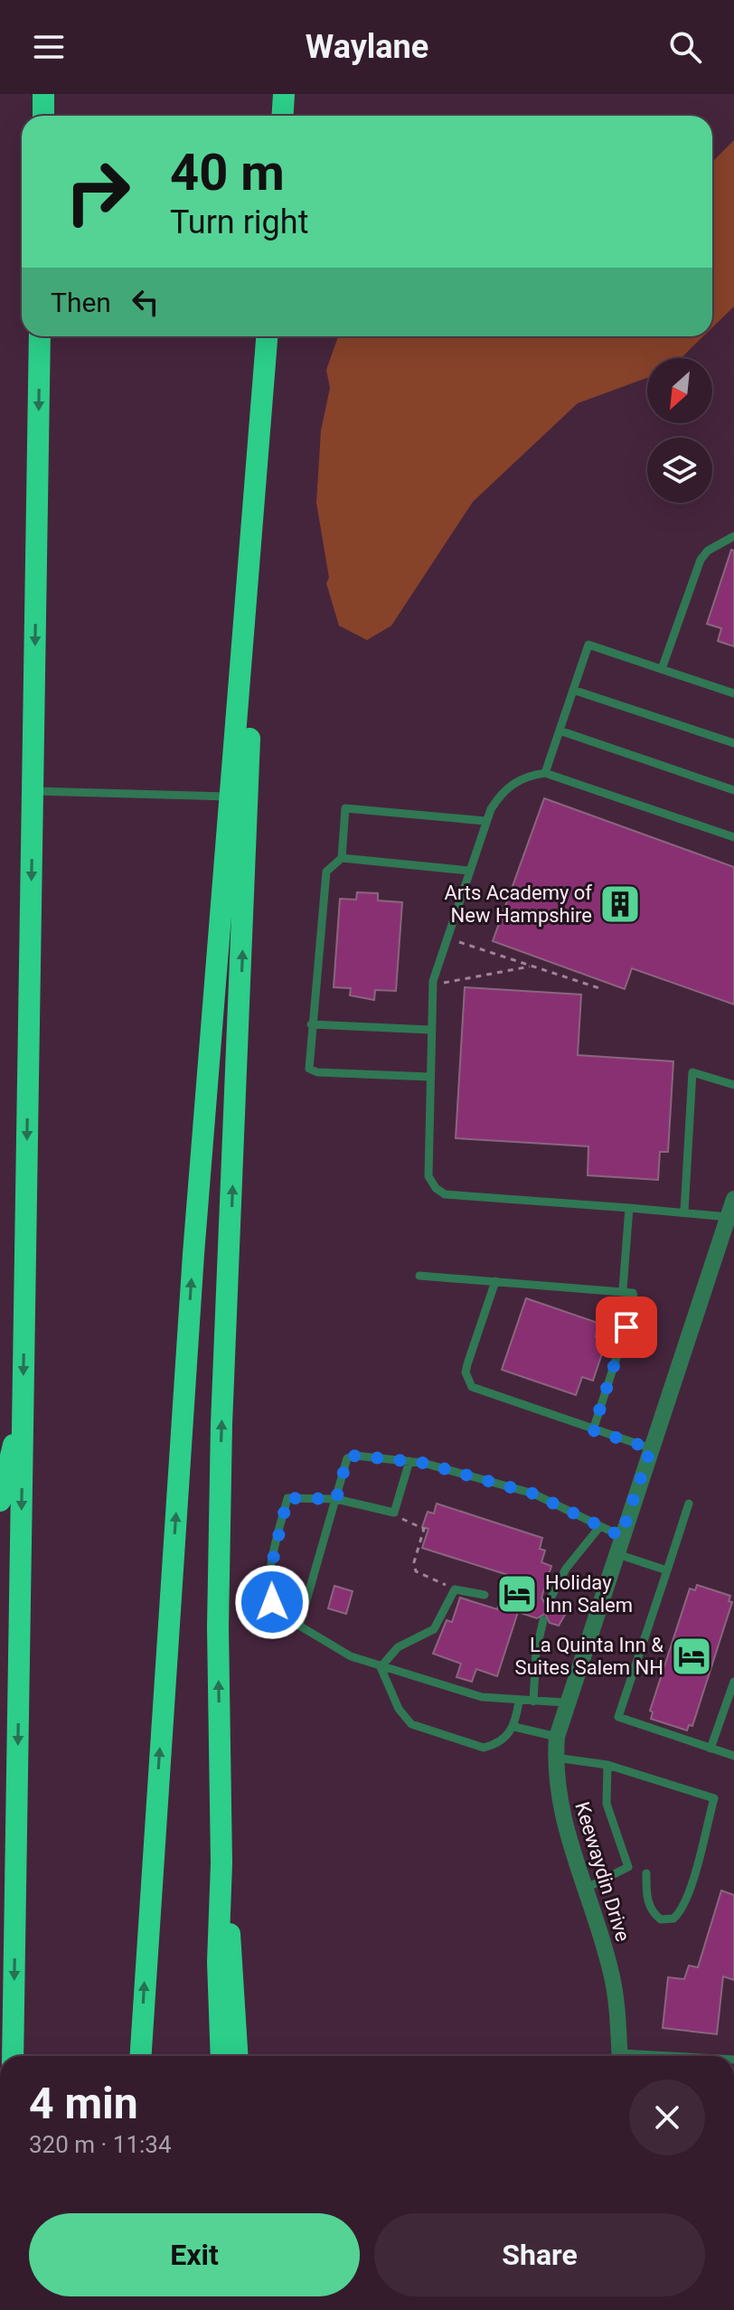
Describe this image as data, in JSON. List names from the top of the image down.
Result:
{
  "streets": {
    "street": ["Keewaydin Drive"]
  },
  "places": {
    "building": ["Arts Academy of New Hampshire"],
    "hotel": ["Holiday Inn Salem", "La Quinta Inn & Suites Salem NH"]
  },
  "north": "bottom left",
  "page": {
    "header": "Waylane",
    "turn": ["40 m", "Turn right"],
    "then": "Then",
    "heading": ["4 min", "320 m · 11:34"],
    "buttons": ["Exit", "Share"]
  }
}
